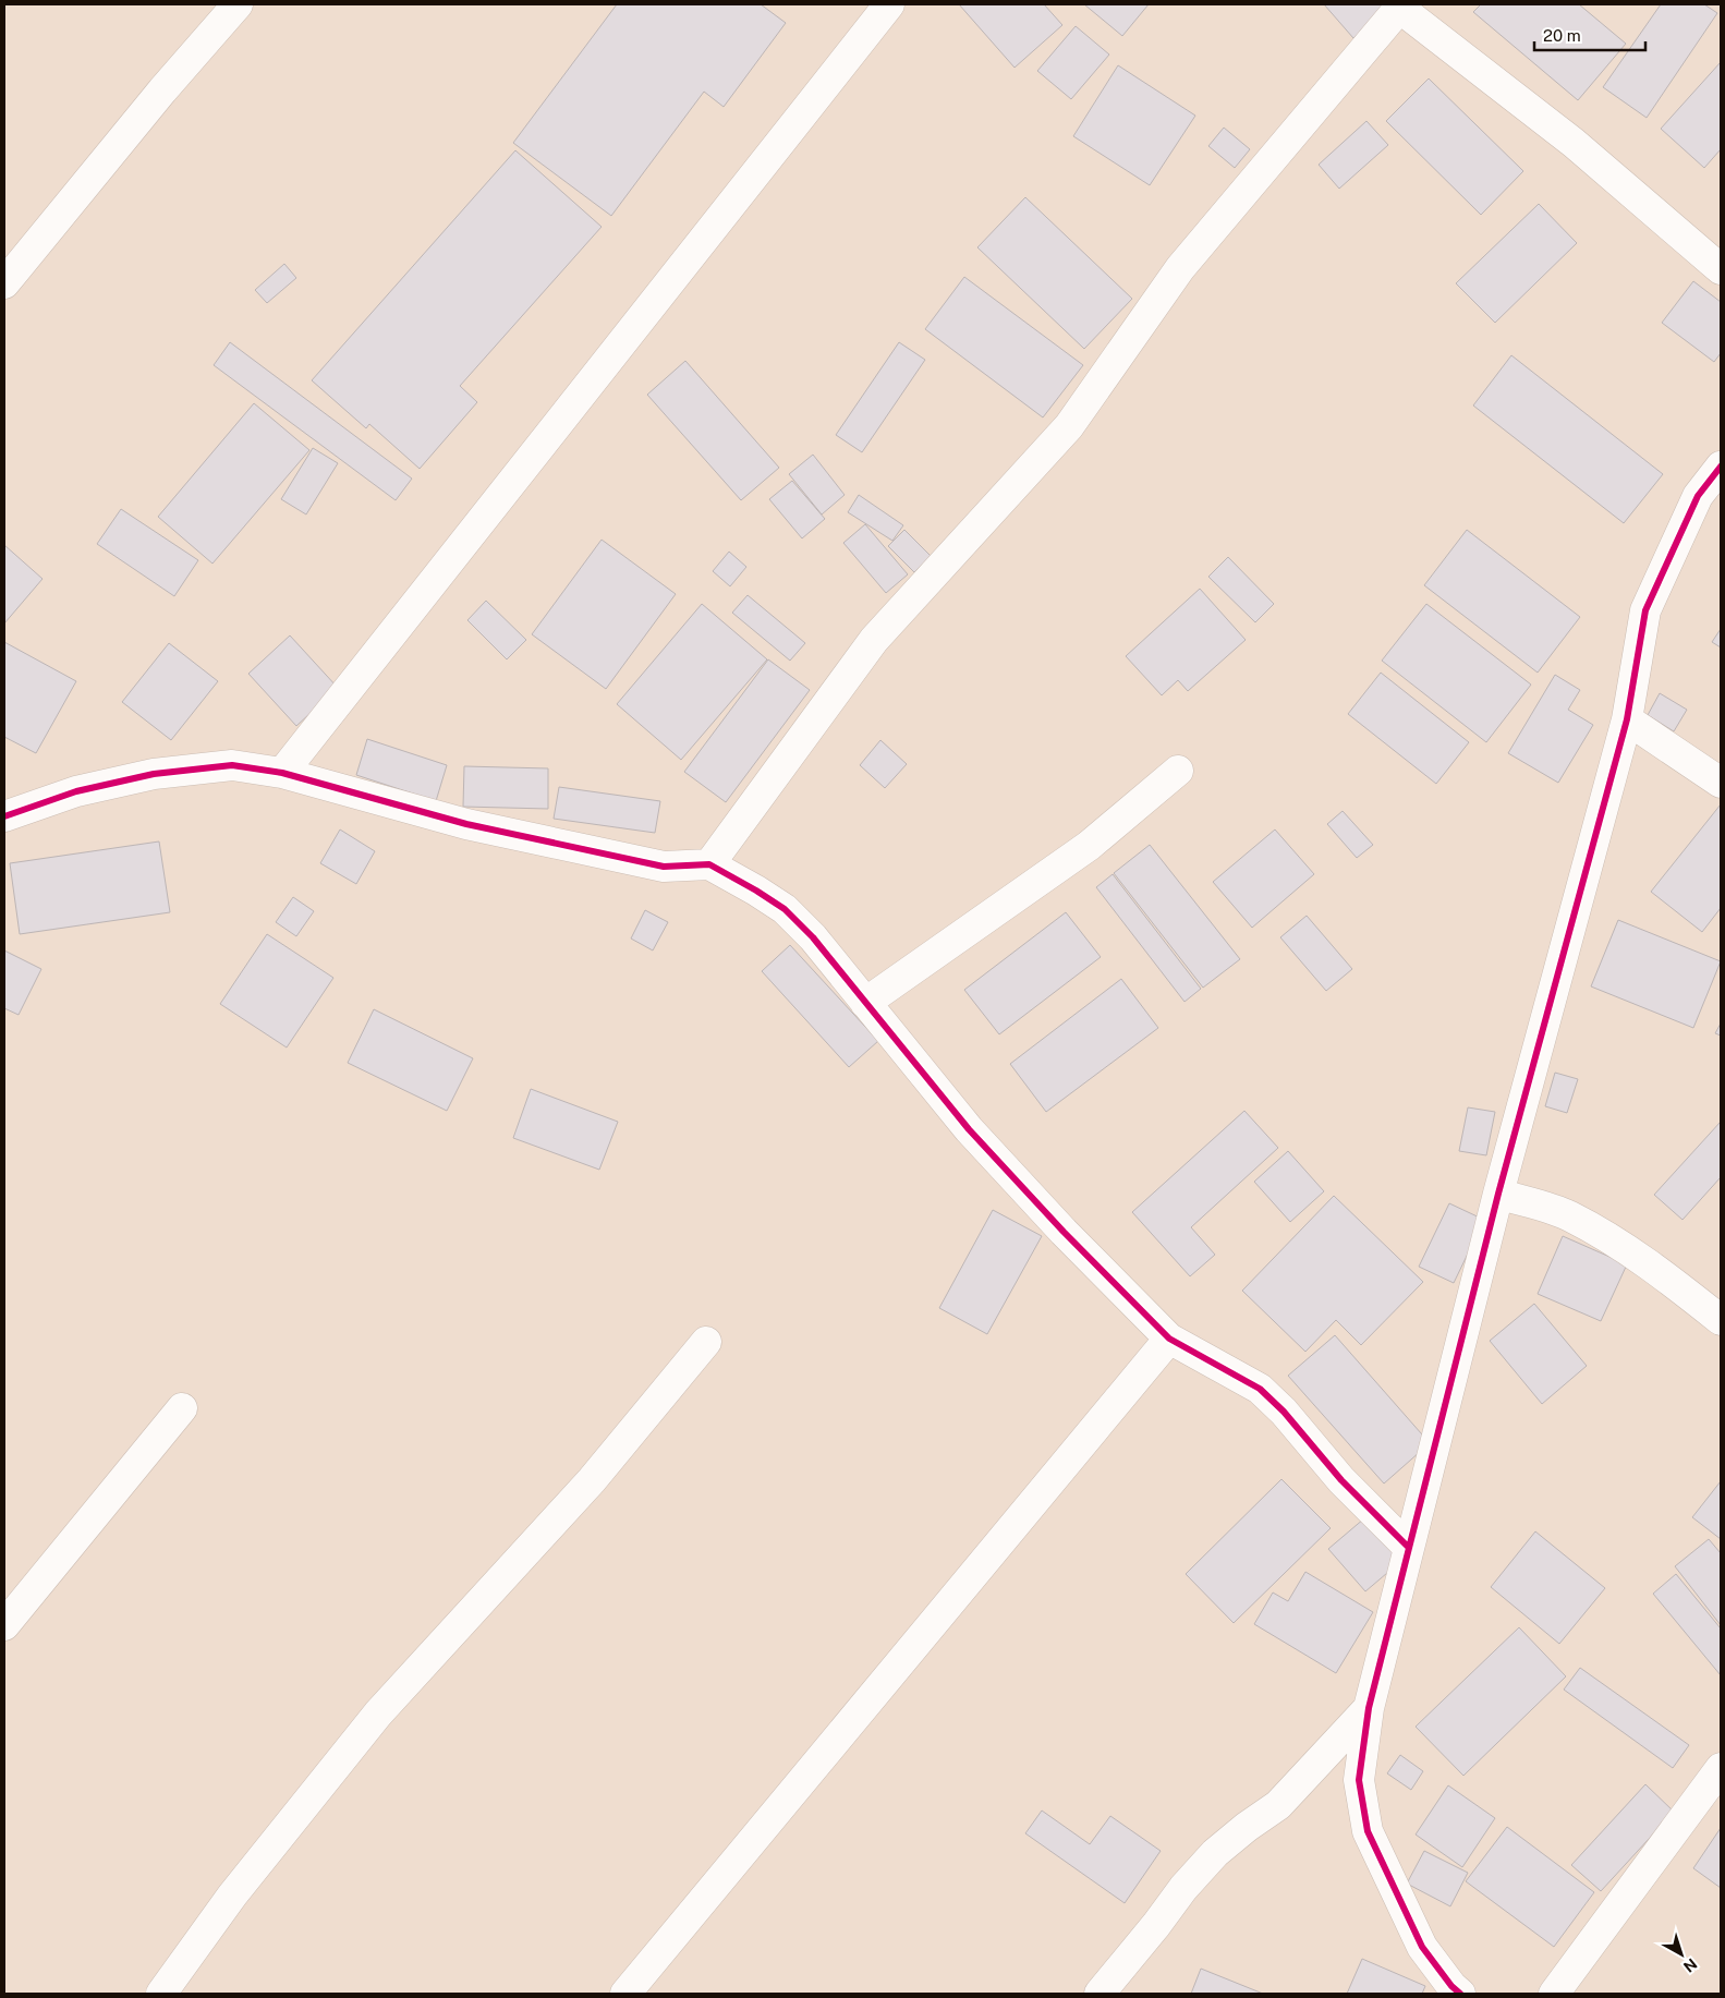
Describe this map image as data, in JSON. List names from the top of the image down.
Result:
{
  "scale_bar": "20 m",
  "north": "bottom right"
}
